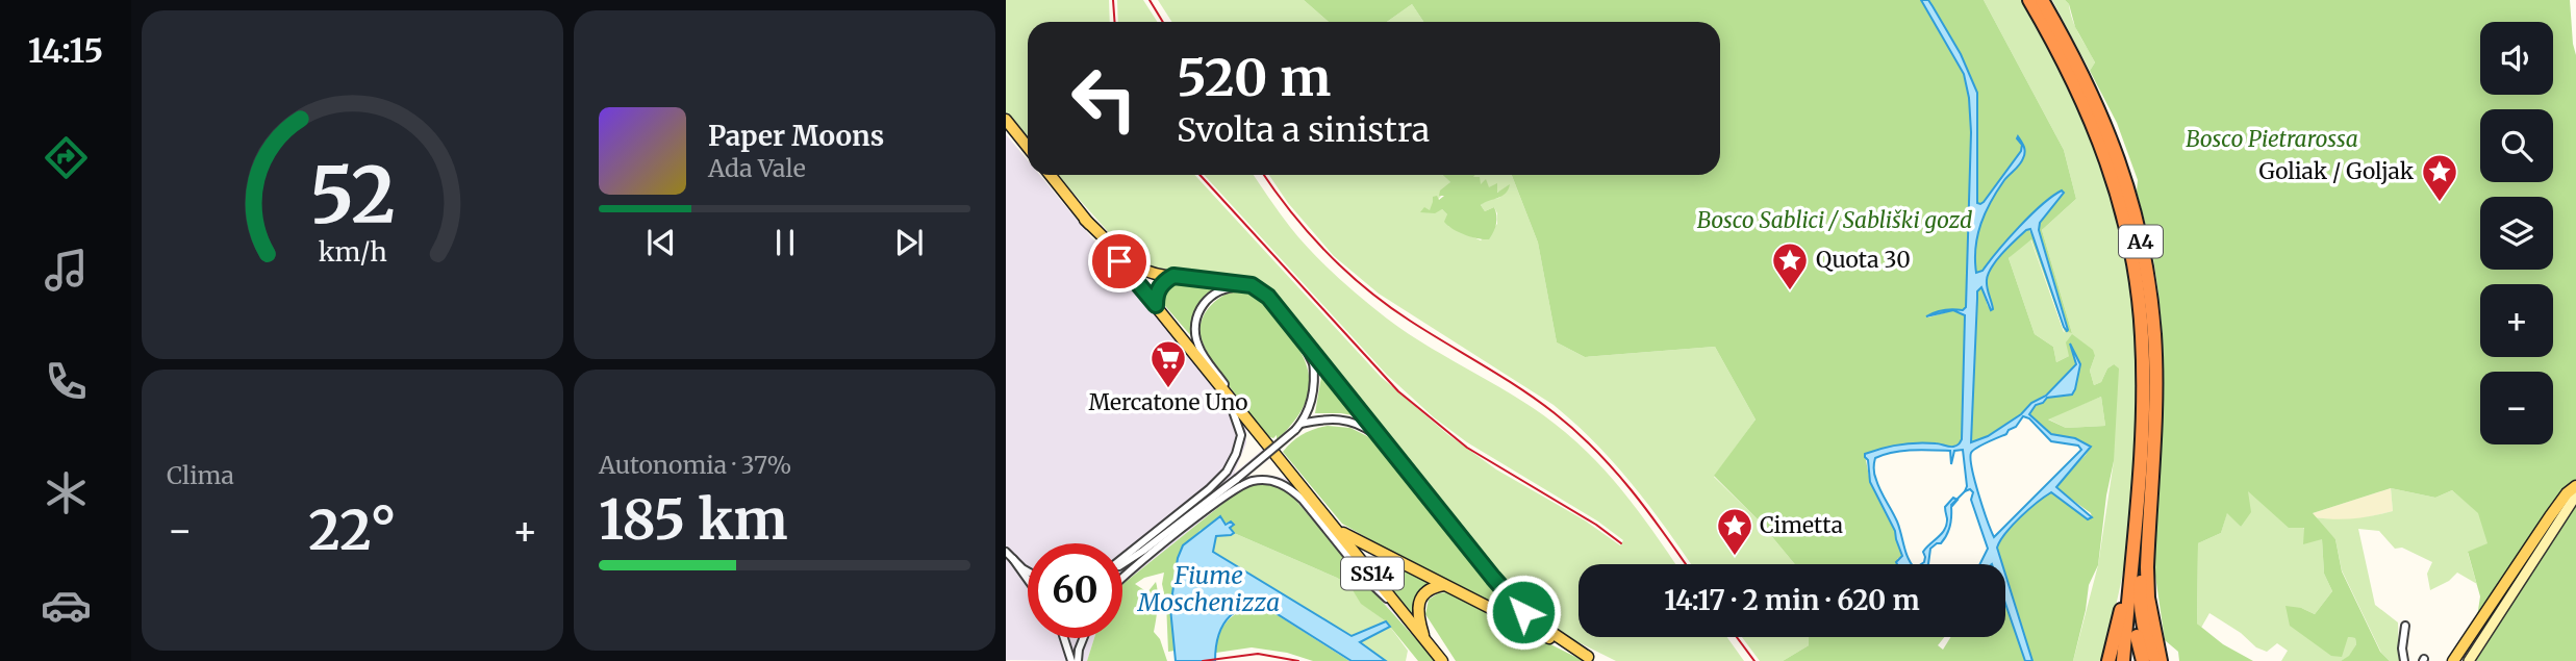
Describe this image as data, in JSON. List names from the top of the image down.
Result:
{
  "streets": {
    "highway": ["A4"],
    "main road": ["SS14"]
  },
  "water": ["Fiume Moschenizza"],
  "parks": ["Bosco Pietrarossa", "Bosco Sablici / Sabliški gozd"],
  "places": {
    "place": ["Goliak / Goljak", "Quota 30", "Cimetta"],
    "supermarket": ["Mercatone Uno"]
  },
  "page": {
    "tabs": "14:15",
    "map_buttons": ["+", "−"],
    "turn": ["520 m", "Svolta a sinistra"],
    "song": ["Paper Moons", "Ada Vale"],
    "tile": [
      "Clima",
      ["Autonomia · 37%", "185 km"]
    ],
    "heat": ["−", "22°", "+"],
    "limit": "60",
    "trip": "14:17 · 2 min · 620 m",
    "gauge": ["52", "km/h"]
  }
}
